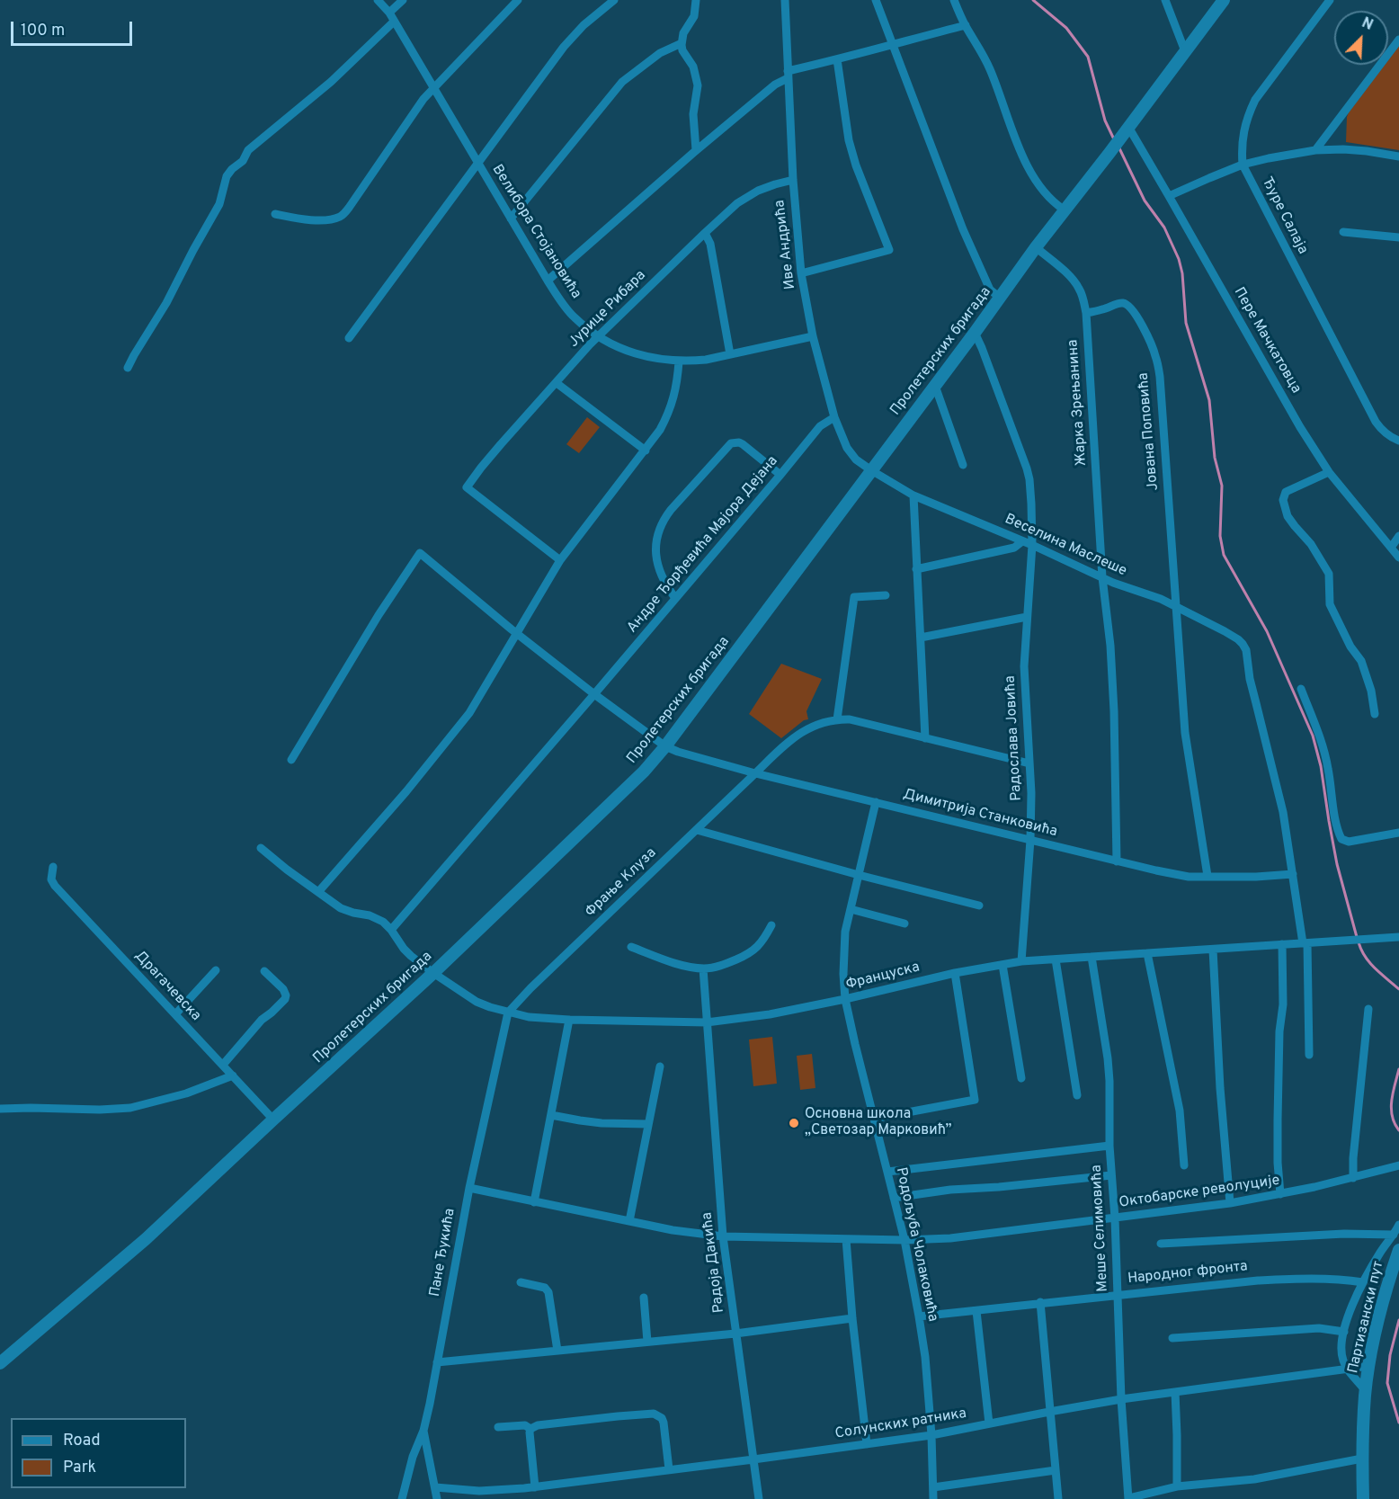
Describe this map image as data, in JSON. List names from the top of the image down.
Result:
{
  "streets": {
    "street": [
      "Ђуре Салаја",
      "Велибора Стојановића",
      "Иве Андрића",
      "Јурице Рибара",
      "Пере Мачкатовца",
      "Пролетерских бригада",
      "Жарка Зрењанина",
      "Јована Поповића",
      "Андре Ђорђевића Мајора Дејана",
      "Веселина Маслеше",
      "Радослава Јовића",
      "Димитрија Станковића",
      "Фрање Клуза",
      "Француска",
      "Драгачевска",
      "Октобарске револуције",
      "Меше Селимовића",
      "Родољуба Чолаковића",
      "Пане Ђукића",
      "Радоја Дакића",
      "Народног фронта",
      "Партизански пут",
      "Солунских ратника"
    ]
  },
  "crossings": [
    ["Велибора Стојановића", "Иве Андрића"],
    ["Велибора Стојановића", "Јурице Рибара"],
    ["Иве Андрића", "Јурице Рибара"],
    ["Иве Андрића", "Пролетерских бригада"],
    ["Иве Андрића", "Андре Ђорђевића Мајора Дејана"],
    ["Иве Андрића", "Веселина Маслеше"],
    ["Пере Мачкатовца", "Пролетерских бригада"],
    ["Пролетерских бригада", "Жарка Зрењанина"],
    ["Пролетерских бригада", "Веселина Маслеше"],
    ["Пролетерских бригада", "Радослава Јовића"],
    ["Пролетерских бригада", "Димитрија Станковића"],
    ["Пролетерских бригада", "Француска"],
    ["Пролетерских бригада", "Драгачевска"],
    ["Жарка Зрењанина", "Јована Поповића"],
    ["Жарка Зрењанина", "Веселина Маслеше"],
    ["Жарка Зрењанина", "Димитрија Станковића"],
    ["Јована Поповића", "Веселина Маслеше"],
    ["Андре Ђорђевића Мајора Дејана", "Димитрија Станковића"],
    ["Андре Ђорђевића Мајора Дејана", "Француска"],
    ["Веселина Маслеше", "Радослава Јовића"],
    ["Веселина Маслеше", "Димитрија Станковића"],
    ["Радослава Јовића", "Димитрија Станковића"],
    ["Радослава Јовића", "Француска"],
    ["Димитрија Станковића", "Фрање Клуза"],
    ["Димитрија Станковића", "Родољуба Чолаковића"],
    ["Фрање Клуза", "Француска"],
    ["Фрање Клуза", "Пане Ђукића"],
    ["Француска", "Меше Селимовића"],
    ["Француска", "Родољуба Чолаковића"],
    ["Француска", "Пане Ђукића"],
    ["Француска", "Радоја Дакића"],
    ["Октобарске револуције", "Меше Селимовића"],
    ["Октобарске револуције", "Родољуба Чолаковића"],
    ["Октобарске револуције", "Радоја Дакића"],
    ["Меше Селимовића", "Народног фронта"],
    ["Меше Селимовића", "Солунских ратника"],
    ["Родољуба Чолаковића", "Народног фронта"],
    ["Родољуба Чолаковића", "Солунских ратника"],
    ["Пане Ђукића", "Солунских ратника"],
    ["Радоја Дакића", "Солунских ратника"],
    ["Народног фронта", "Партизански пут"],
    ["Партизански пут", "Солунских ратника"]
  ],
  "places": ["Основна школа „Светозар Марковић”"],
  "legend": ["Road", "Park"],
  "scale_bar": "100 m",
  "north": "top right"
}
